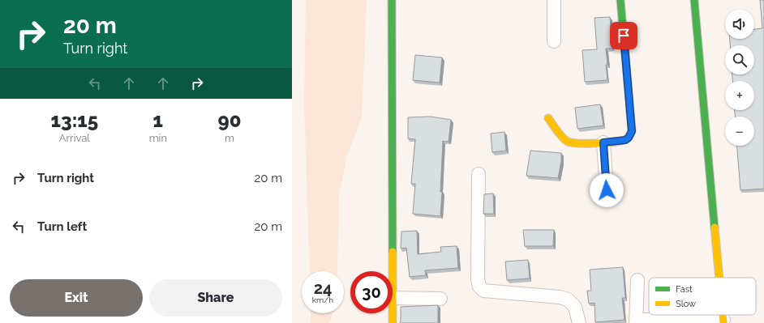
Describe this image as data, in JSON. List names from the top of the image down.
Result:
{
  "legend": ["Fast", "Slow"],
  "page": {
    "turn": ["20 m", "Turn right"],
    "map_buttons": ["+", "−"],
    "eta": [
      "13:15",
      "Arrival",
      "1",
      "min",
      "90",
      "m"
    ],
    "list": [
      {
        "name": "Turn right",
        "value": "20 m"
      },
      {
        "name": "Turn left",
        "value": "20 m"
      }
    ],
    "speed": "24 km/h",
    "limit": "30",
    "buttons": ["Exit", "Share"]
  }
}
